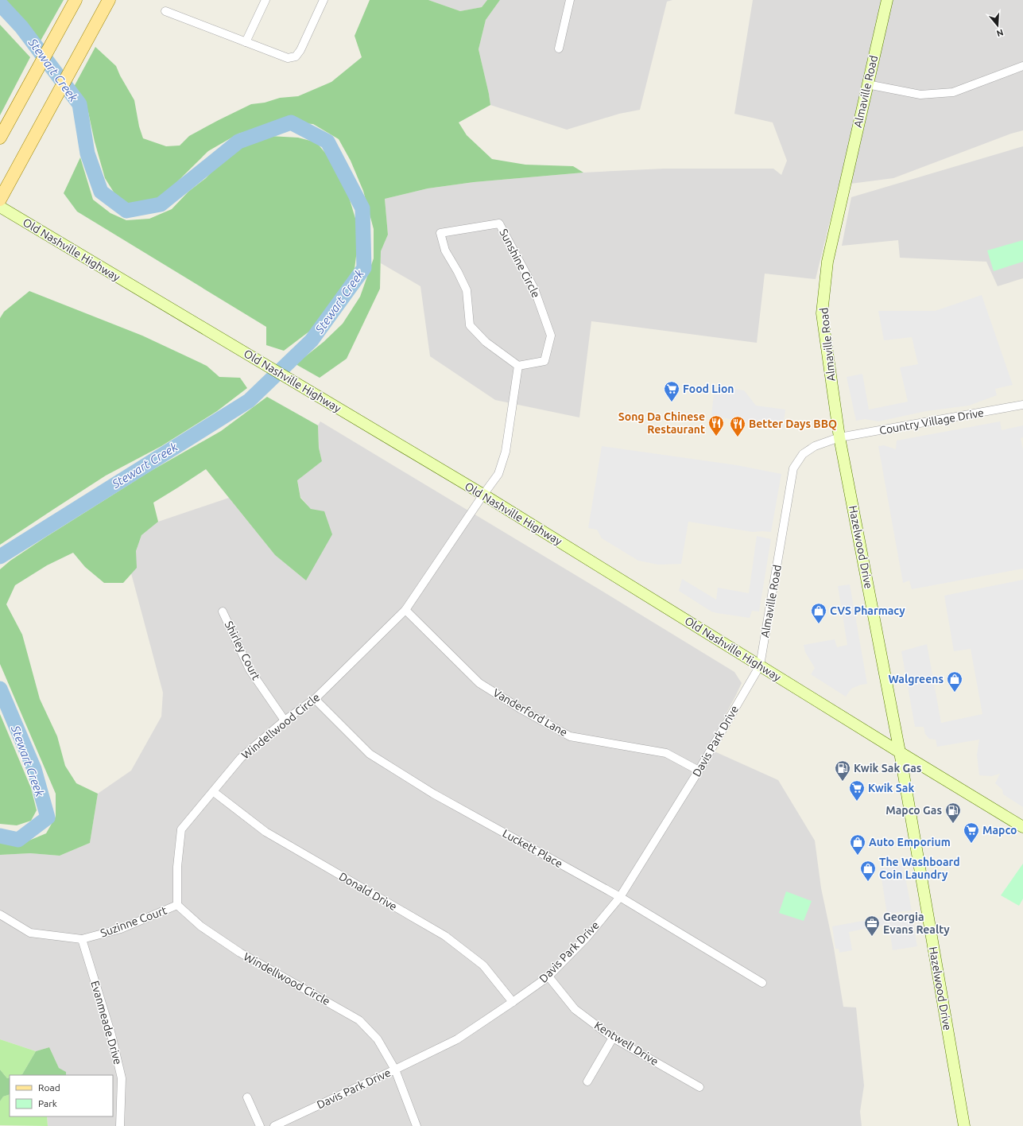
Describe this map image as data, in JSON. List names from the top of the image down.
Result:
{
  "streets": {
    "main road": ["Almaville Road", "Old Nashville Highway", "Hazelwood Drive"],
    "street": [
      "Sunshine Circle",
      "Country Village Drive",
      "Shirley Court",
      "Vanderford Lane",
      "Windellwood Circle",
      "Davis Park Drive",
      "Luckett Place",
      "Donald Drive",
      "Suzinne Court",
      "Evanmeade Drive",
      "Kentwell Drive"
    ]
  },
  "crossings": [
    ["Almaville Road", "Old Nashville Highway"],
    ["Almaville Road", "Country Village Drive"],
    ["Almaville Road", "Hazelwood Drive"],
    ["Almaville Road", "Davis Park Drive"],
    ["Old Nashville Highway", "Hazelwood Drive"],
    ["Old Nashville Highway", "Windellwood Circle"],
    ["Old Nashville Highway", "Davis Park Drive"],
    ["Country Village Drive", "Hazelwood Drive"],
    ["Shirley Court", "Windellwood Circle"],
    ["Vanderford Lane", "Windellwood Circle"],
    ["Vanderford Lane", "Davis Park Drive"],
    ["Windellwood Circle", "Davis Park Drive"],
    ["Windellwood Circle", "Luckett Place"],
    ["Windellwood Circle", "Donald Drive"],
    ["Windellwood Circle", "Suzinne Court"],
    ["Davis Park Drive", "Luckett Place"],
    ["Davis Park Drive", "Donald Drive"],
    ["Davis Park Drive", "Kentwell Drive"],
    ["Suzinne Court", "Evanmeade Drive"]
  ],
  "water": ["Stewart Creek"],
  "places": {
    "supermarket": ["Food Lion", "Kwik Sak", "Mapco"],
    "restaurant": ["Song Da Chinese Restaurant", "Better Days BBQ"],
    "shop": [
      "CVS Pharmacy",
      "Walgreens",
      "Auto Emporium",
      "The Washboard Coin Laundry"
    ],
    "fuel station": ["Kwik Sak Gas", "Mapco Gas"],
    "office": ["Georgia Evans Realty"]
  },
  "legend": ["Road", "Park"],
  "north": "bottom"
}
